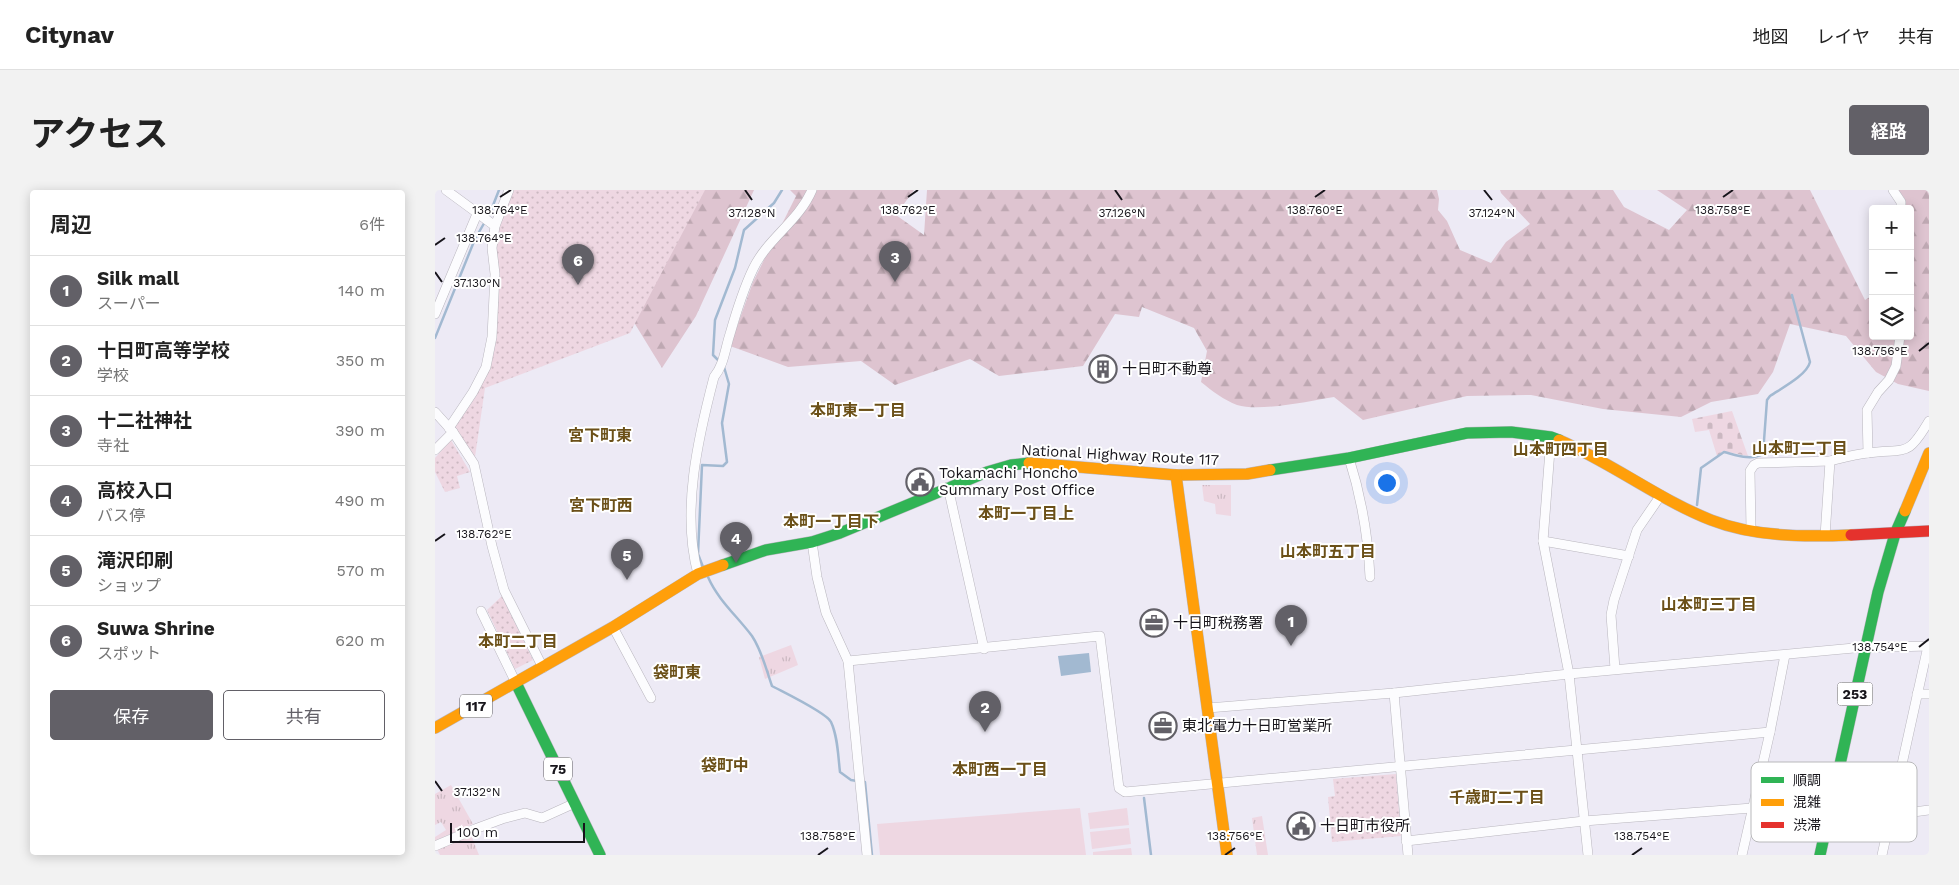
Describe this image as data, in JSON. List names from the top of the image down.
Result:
{
  "streets": {
    "main road": [
      "National Highway Route 117",
      "253",
      "117",
      "75"
    ]
  },
  "crossings": [
    ["National Highway Route 117", "253"],
    ["National Highway Route 117", "75"]
  ],
  "districts": [
    "本町東一丁目",
    "宮下町東",
    "山本町二丁目",
    "山本町四丁目",
    "宮下町西",
    "本町一丁目上",
    "本町一丁目下",
    "山本町五丁目",
    "山本町三丁目",
    "本町二丁目",
    "袋町東",
    "袋町中",
    "本町西一丁目",
    "千歳町二丁目"
  ],
  "places": {
    "building": ["十日町不動尊"],
    "public building": ["Tokamachi Honcho Summary Post Office", "十日町市役所"],
    "office": ["十日町税務署", "東北電力十日町営業所"]
  },
  "legend": ["順調", "混雑", "渋滞"],
  "scale_bar": "100 m",
  "page": {
    "header": "Citynav",
    "nav": ["地図", "レイヤ", "共有"],
    "title": "アクセス",
    "buttons": [
      "経路",
      ["保存", "共有"]
    ],
    "heading": ["周辺", "6件"],
    "map_buttons": ["+", "−"],
    "pins": [
      "3",
      "6",
      "4",
      "5",
      "1",
      "2"
    ],
    "list": [
      {
        "mark": "1",
        "name": "Silk mall",
        "note": "スーパー",
        "value": "140 m"
      },
      {
        "mark": "2",
        "name": "十日町高等学校",
        "note": "学校",
        "value": "350 m"
      },
      {
        "mark": "3",
        "name": "十二社神社",
        "note": "寺社",
        "value": "390 m"
      },
      {
        "mark": "4",
        "name": "高校入口",
        "note": "バス停",
        "value": "490 m"
      },
      {
        "mark": "5",
        "name": "滝沢印刷",
        "note": "ショップ",
        "value": "570 m"
      },
      {
        "mark": "6",
        "name": "Suwa Shrine",
        "note": "スポット",
        "value": "620 m"
      }
    ],
    "scale": "100 m"
  },
  "coordinates": [
    "138.764°E",
    "138.762°E",
    "138.760°E",
    "138.758°E",
    "37.128°N",
    "37.126°N",
    "37.124°N",
    "37.130°N",
    "138.756°E",
    "138.754°E",
    "37.132°N"
  ]
}
